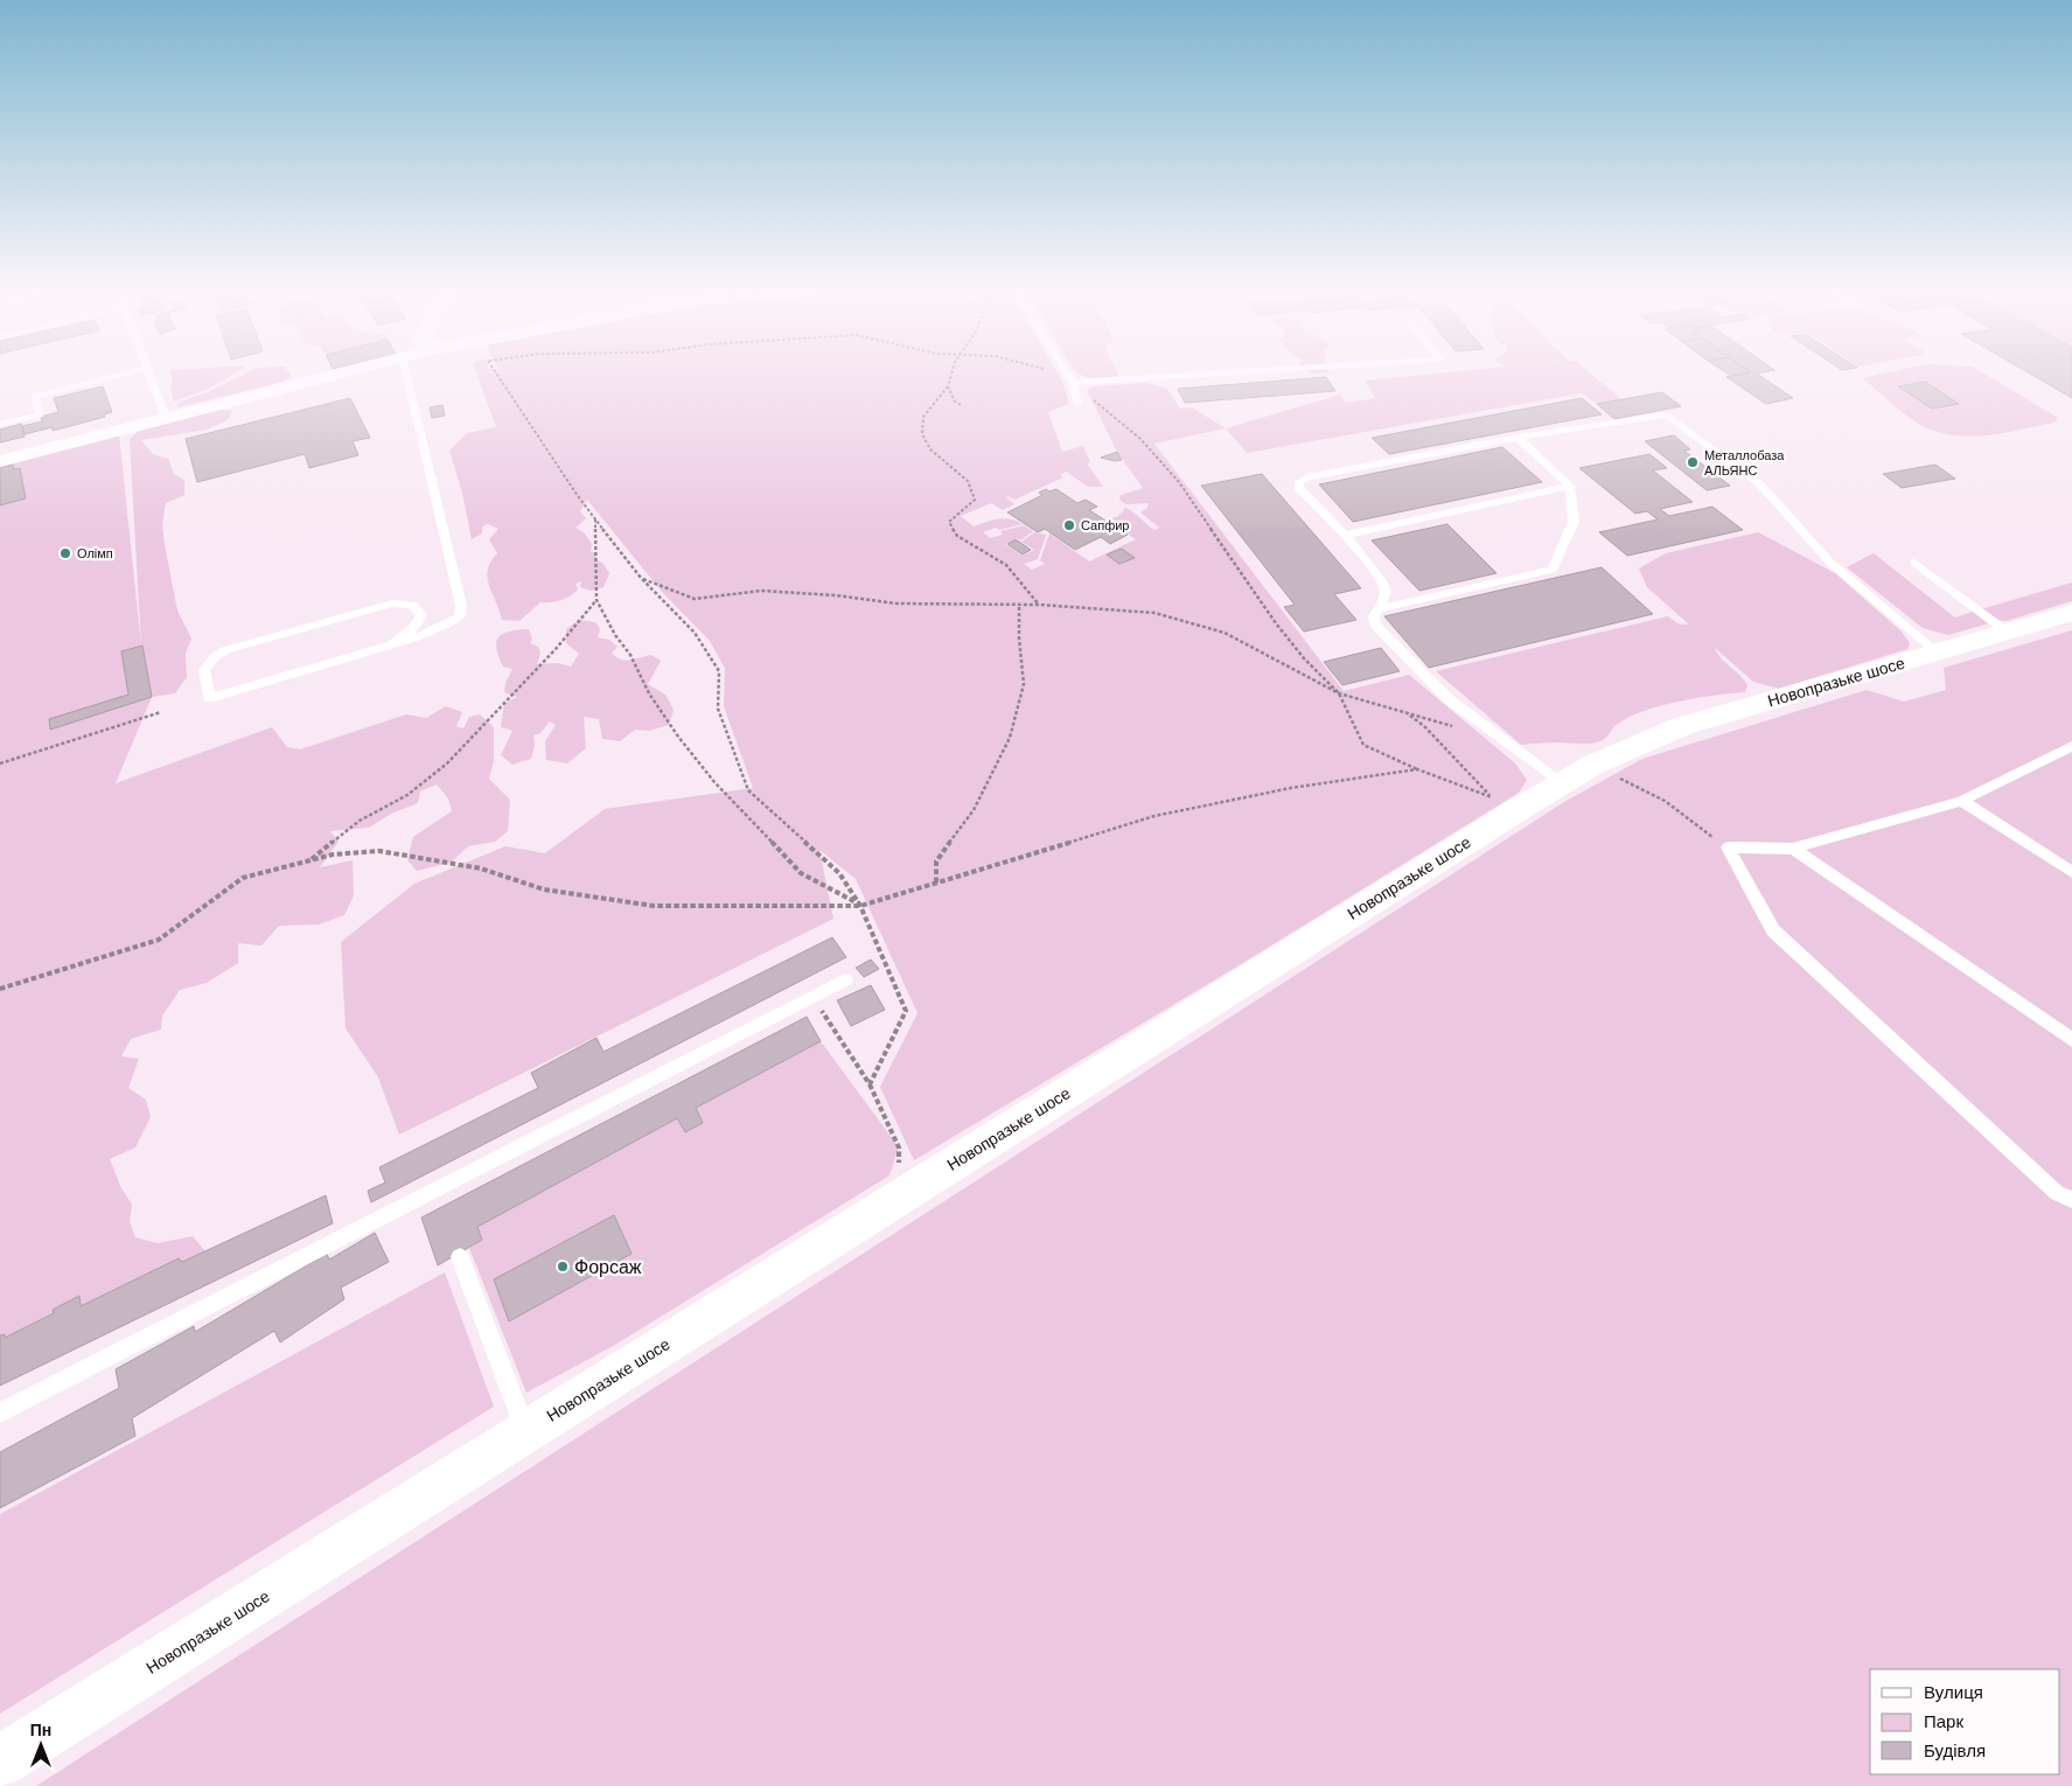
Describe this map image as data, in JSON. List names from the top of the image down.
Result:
{
  "streets": {
    "main road": ["Новопразьке шосе"]
  },
  "places": [
    "Металлобаза АЛЬЯНС",
    "Сапфир",
    "Олімп",
    "Форсаж"
  ],
  "legend": ["Вулиця", "Парк", "Будівля"],
  "north": "top"
}
